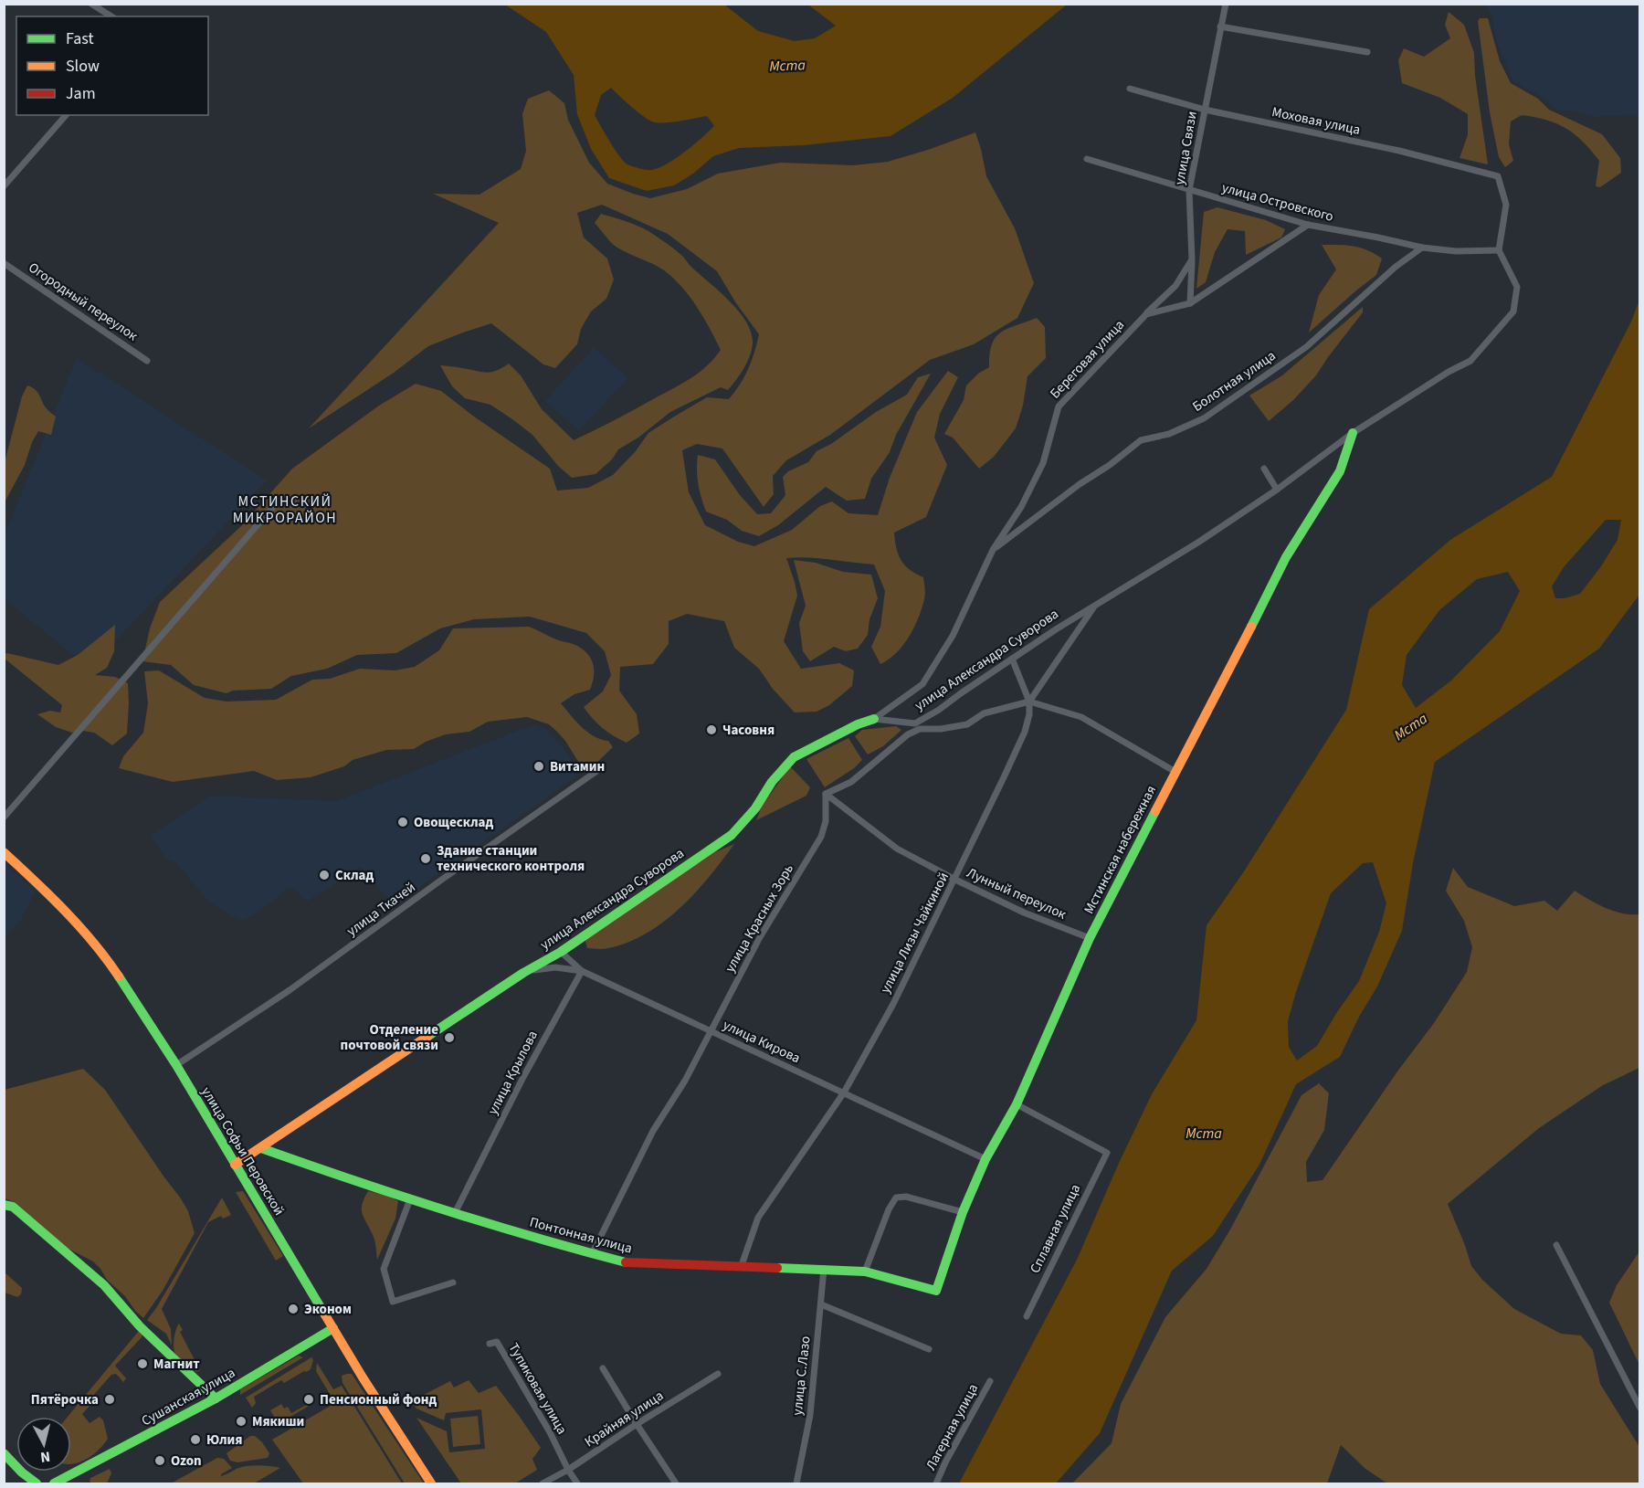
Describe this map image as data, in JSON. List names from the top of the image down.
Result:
{
  "streets": {
    "street": [
      "Моховая улица",
      "улица Связи",
      "улица Островского",
      "Огородный переулок",
      "Береговая улица",
      "Болотная улица",
      "улица Александра Суворова",
      "Мстинская набережная",
      "Лунный переулок",
      "улица Ткачей",
      "улица Красных Зорь",
      "улица Лизы Чайкиной",
      "улица Кирова",
      "улица Крылова",
      "улица Софьи Перовской",
      "Сплавная улица",
      "Понтонная улица",
      "улица С.Лазо",
      "Тупиковая улица",
      "Сушанская улица",
      "Крайняя улица",
      "Лагерная улица"
    ]
  },
  "crossings": [
    ["Моховая улица", "улица Связи"],
    ["Моховая улица", "улица Островского"],
    ["Моховая улица", "улица Александра Суворова"],
    ["улица Связи", "улица Островского"],
    ["улица Островского", "Болотная улица"],
    ["улица Островского", "улица Александра Суворова"],
    ["Береговая улица", "Болотная улица"],
    ["Береговая улица", "улица Александра Суворова"],
    ["улица Александра Суворова", "Мстинская набережная"],
    ["улица Александра Суворова", "улица Лизы Чайкиной"],
    ["улица Александра Суворова", "улица Кирова"],
    ["улица Александра Суворова", "улица Софьи Перовской"],
    ["улица Александра Суворова", "Понтонная улица"],
    ["Мстинская набережная", "Лунный переулок"],
    ["Мстинская набережная", "улица Кирова"],
    ["Мстинская набережная", "Сплавная улица"],
    ["Мстинская набережная", "Понтонная улица"],
    ["Лунный переулок", "улица Красных Зорь"],
    ["Лунный переулок", "улица Лизы Чайкиной"],
    ["улица Ткачей", "улица Софьи Перовской"],
    ["улица Красных Зорь", "улица Кирова"],
    ["улица Красных Зорь", "Понтонная улица"],
    ["улица Лизы Чайкиной", "улица Кирова"],
    ["улица Лизы Чайкиной", "Понтонная улица"],
    ["улица Кирова", "улица Крылова"],
    ["улица Крылова", "Понтонная улица"],
    ["улица Софьи Перовской", "Сушанская улица"],
    ["Понтонная улица", "улица С.Лазо"],
    ["Тупиковая улица", "Крайняя улица"]
  ],
  "districts": ["МСТИНСКИЙ МИКРОРАЙОН"],
  "water": ["Мста"],
  "places": [
    "Часовня",
    "Витамин",
    "Овощесклад",
    "Здание станции технического контроля",
    "Склад",
    "Отделение почтовой связи",
    "Эконом",
    "Магнит",
    "Пятёрочка",
    "Пенсионный фонд",
    "Мякиши",
    "Юлия",
    "Ozon"
  ],
  "legend": ["Fast", "Slow", "Jam"],
  "north": "bottom"
}
